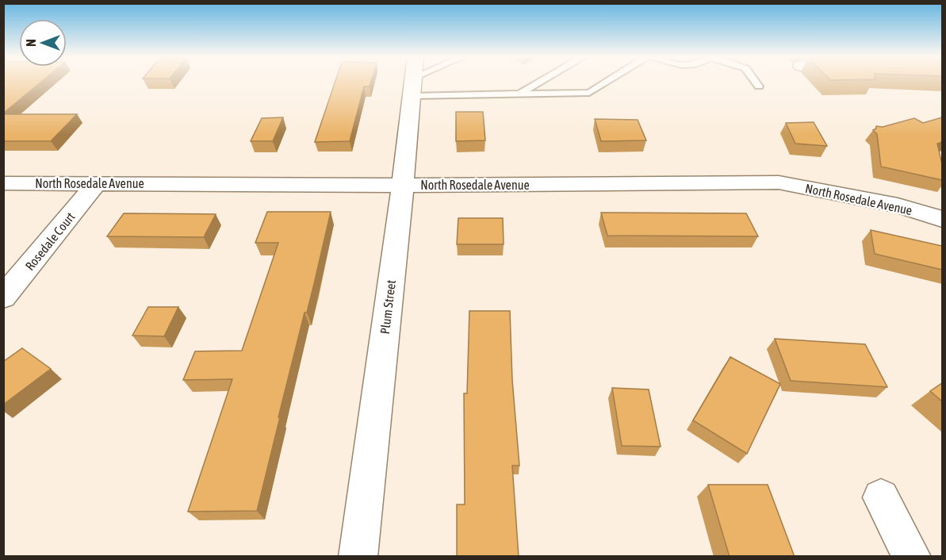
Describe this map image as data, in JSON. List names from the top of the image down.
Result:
{
  "streets": {
    "street": ["North Rosedale Avenue", "Rosedale Court", "Plum Street"]
  },
  "crossings": [
    ["North Rosedale Avenue", "Rosedale Court"],
    ["North Rosedale Avenue", "Plum Street"]
  ],
  "north": "left"
}
